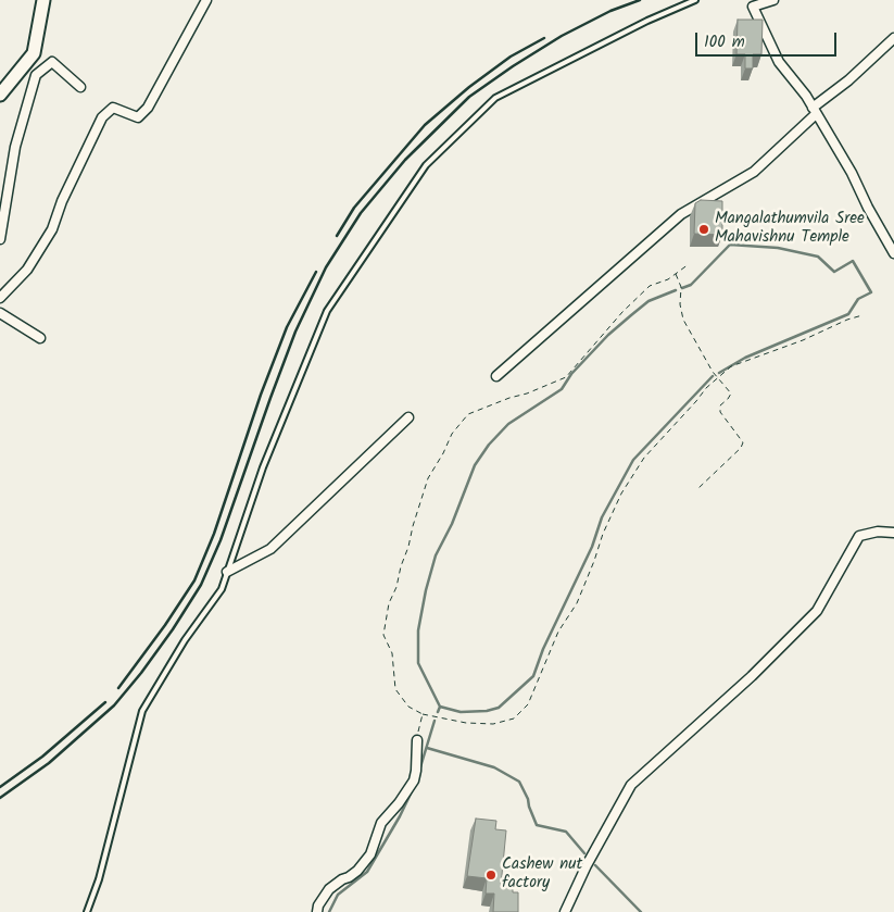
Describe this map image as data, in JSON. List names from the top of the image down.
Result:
{
  "places": ["Mangalathumvila Sree Mahavishnu Temple", "Cashew nut factory"],
  "scale_bar": "100 m"
}
